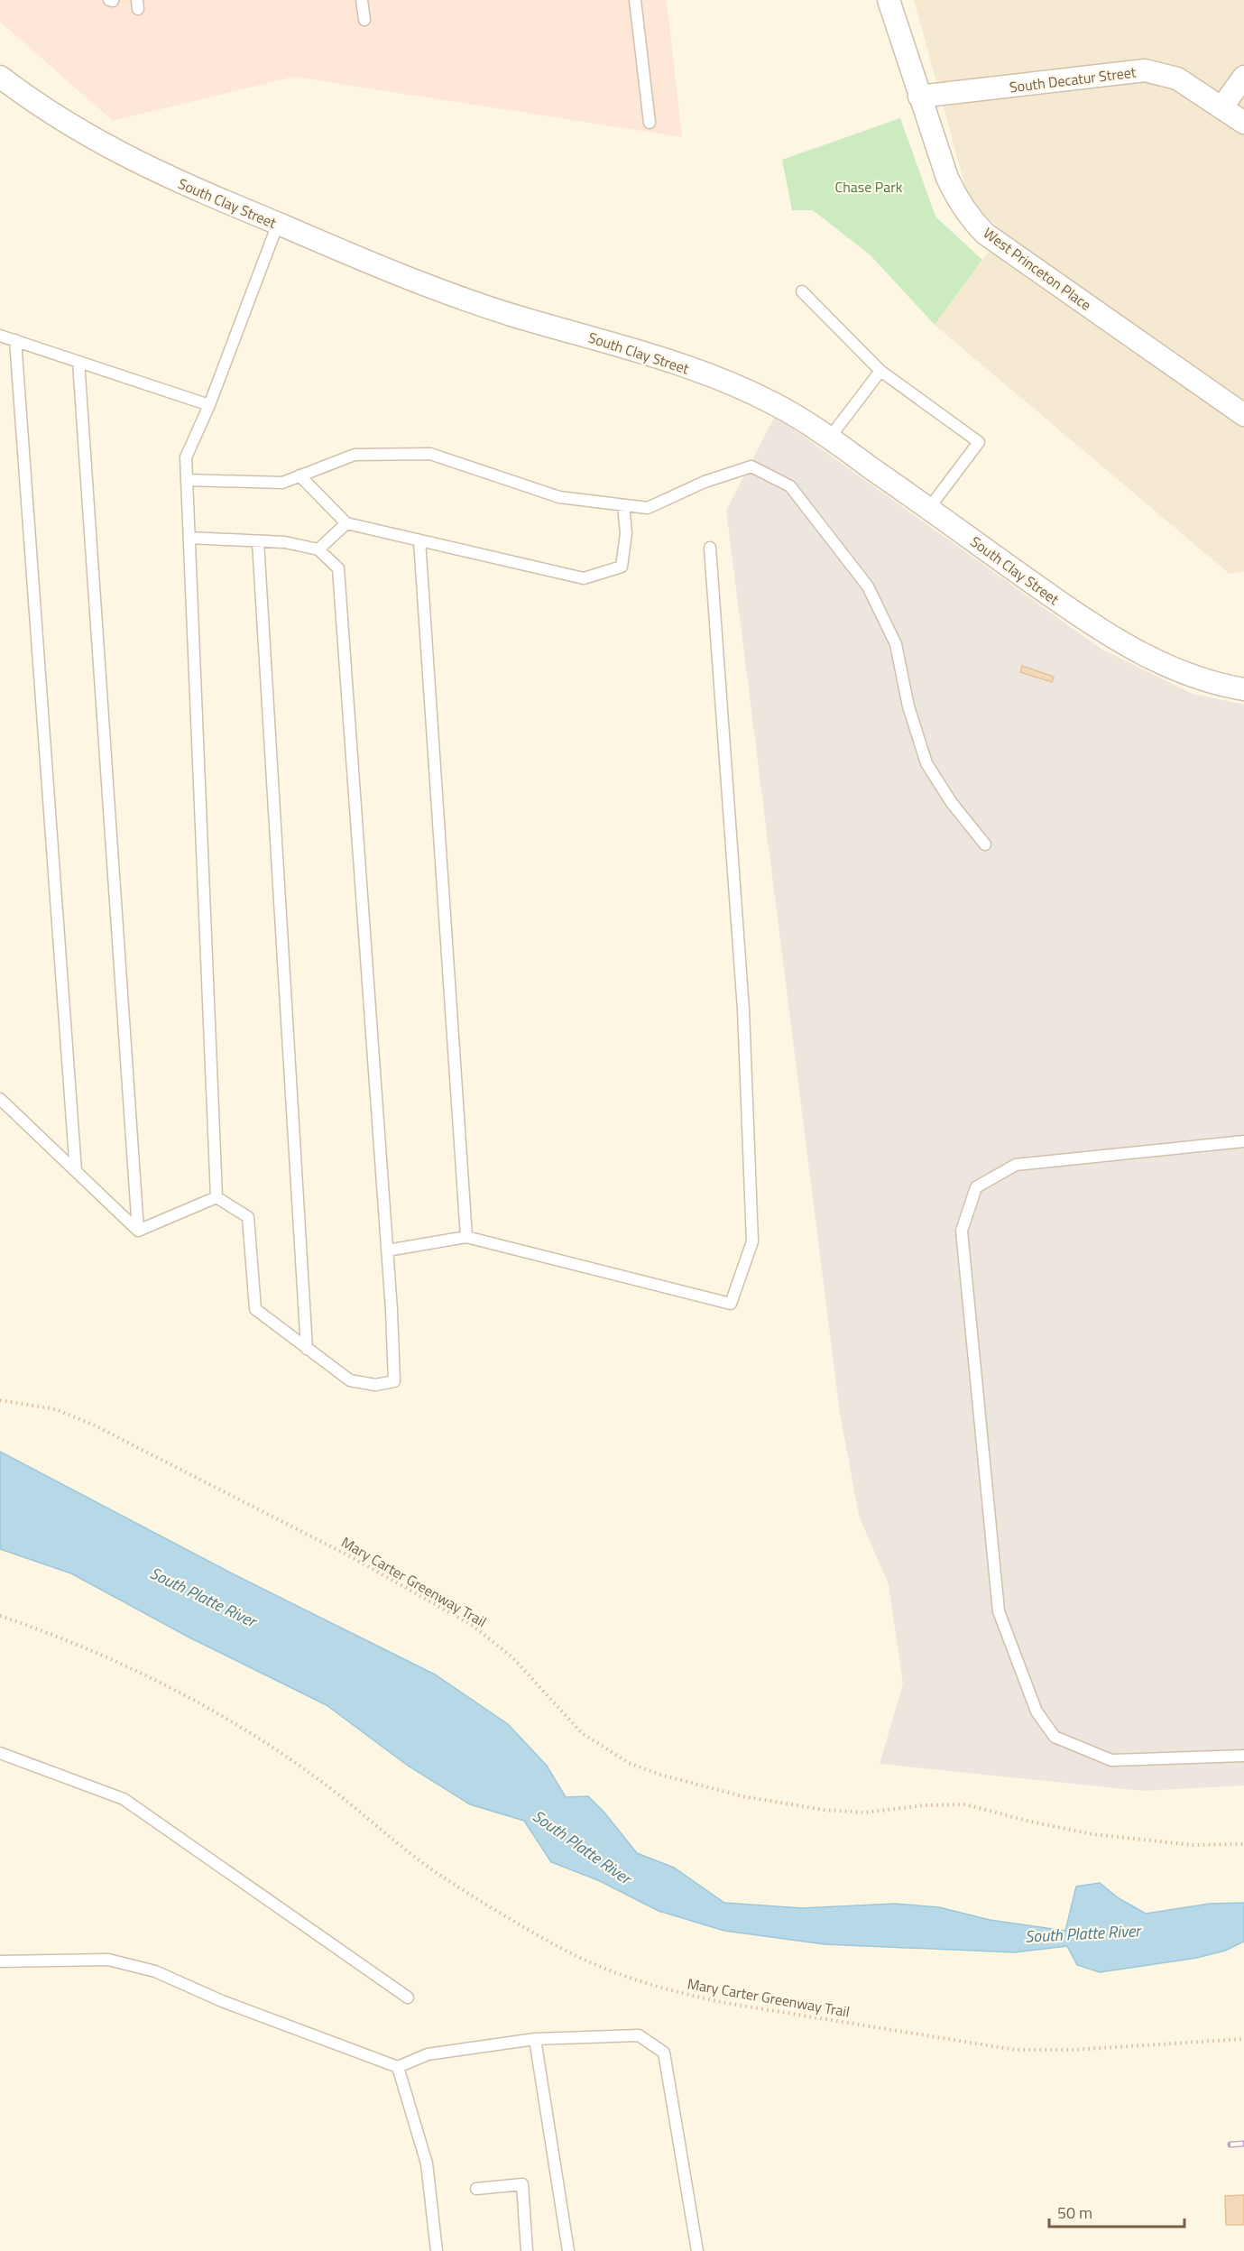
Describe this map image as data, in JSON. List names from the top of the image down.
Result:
{
  "streets": {
    "street": ["South Decatur Street", "South Clay Street", "West Princeton Place"],
    "path": ["Mary Carter Greenway Trail"]
  },
  "crossings": [
    ["South Decatur Street", "West Princeton Place"]
  ],
  "water": ["South Platte River"],
  "parks": ["Chase Park"],
  "scale_bar": "50 m"
}
